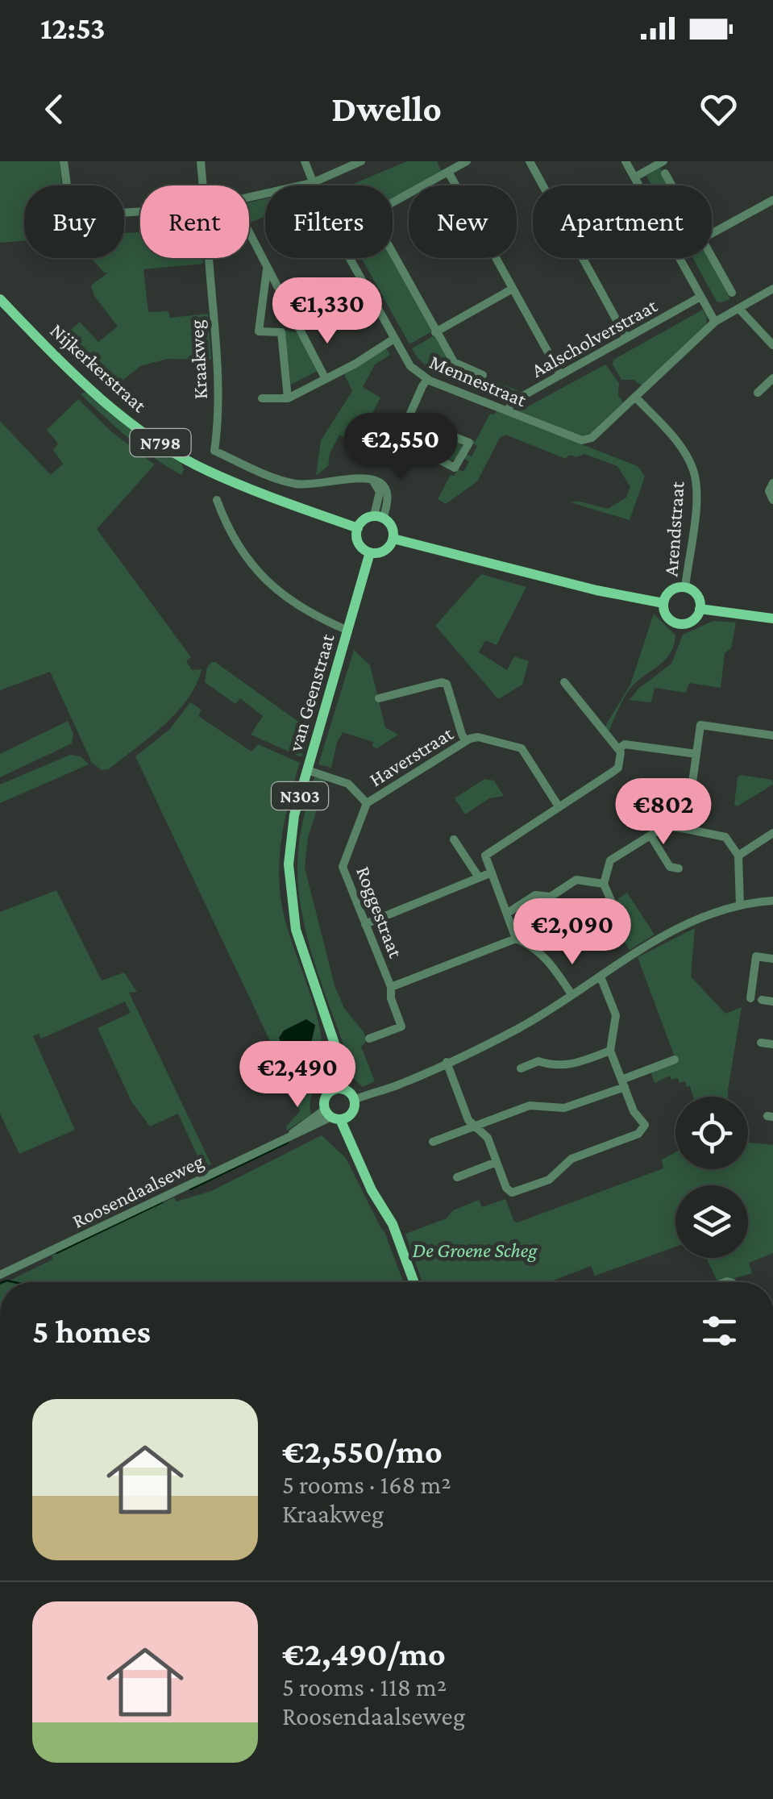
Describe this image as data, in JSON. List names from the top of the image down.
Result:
{
  "streets": {
    "main road": [
      "Nijkerkerstraat",
      "N798",
      "van Geenstraat",
      "N303"
    ],
    "street": [
      "Aalscholverstraat",
      "Kraakweg",
      "Mennestraat",
      "Arendstraat",
      "Haverstraat",
      "Roggestraat",
      "Roosendaalseweg"
    ]
  },
  "crossings": [
    ["Aalscholverstraat", "Mennestraat"],
    ["Kraakweg", "Nijkerkerstraat"],
    ["Kraakweg", "van Geenstraat"],
    ["Nijkerkerstraat", "van Geenstraat"],
    ["Mennestraat", "Arendstraat"],
    ["van Geenstraat", "Haverstraat"],
    ["van Geenstraat", "N303"],
    ["Haverstraat", "Roggestraat"],
    ["N303", "Roosendaalseweg"]
  ],
  "parks": ["De Groene Scheg"],
  "page": {
    "status": "12:53",
    "header": "Dwello",
    "chip": [
      "Buy",
      "Rent",
      "Filters",
      "New",
      "Apartment"
    ],
    "price": [
      "€1,330",
      "€2,550",
      "€802",
      "€2,090",
      "€2,490"
    ],
    "heading": "5 homes",
    "list": [
      {
        "name": "€2,550/mo",
        "note": "5 rooms · 168 m² · Kraakweg"
      },
      {
        "name": "€2,490/mo",
        "note": "5 rooms · 118 m² · Roosendaalseweg"
      }
    ]
  }
}
